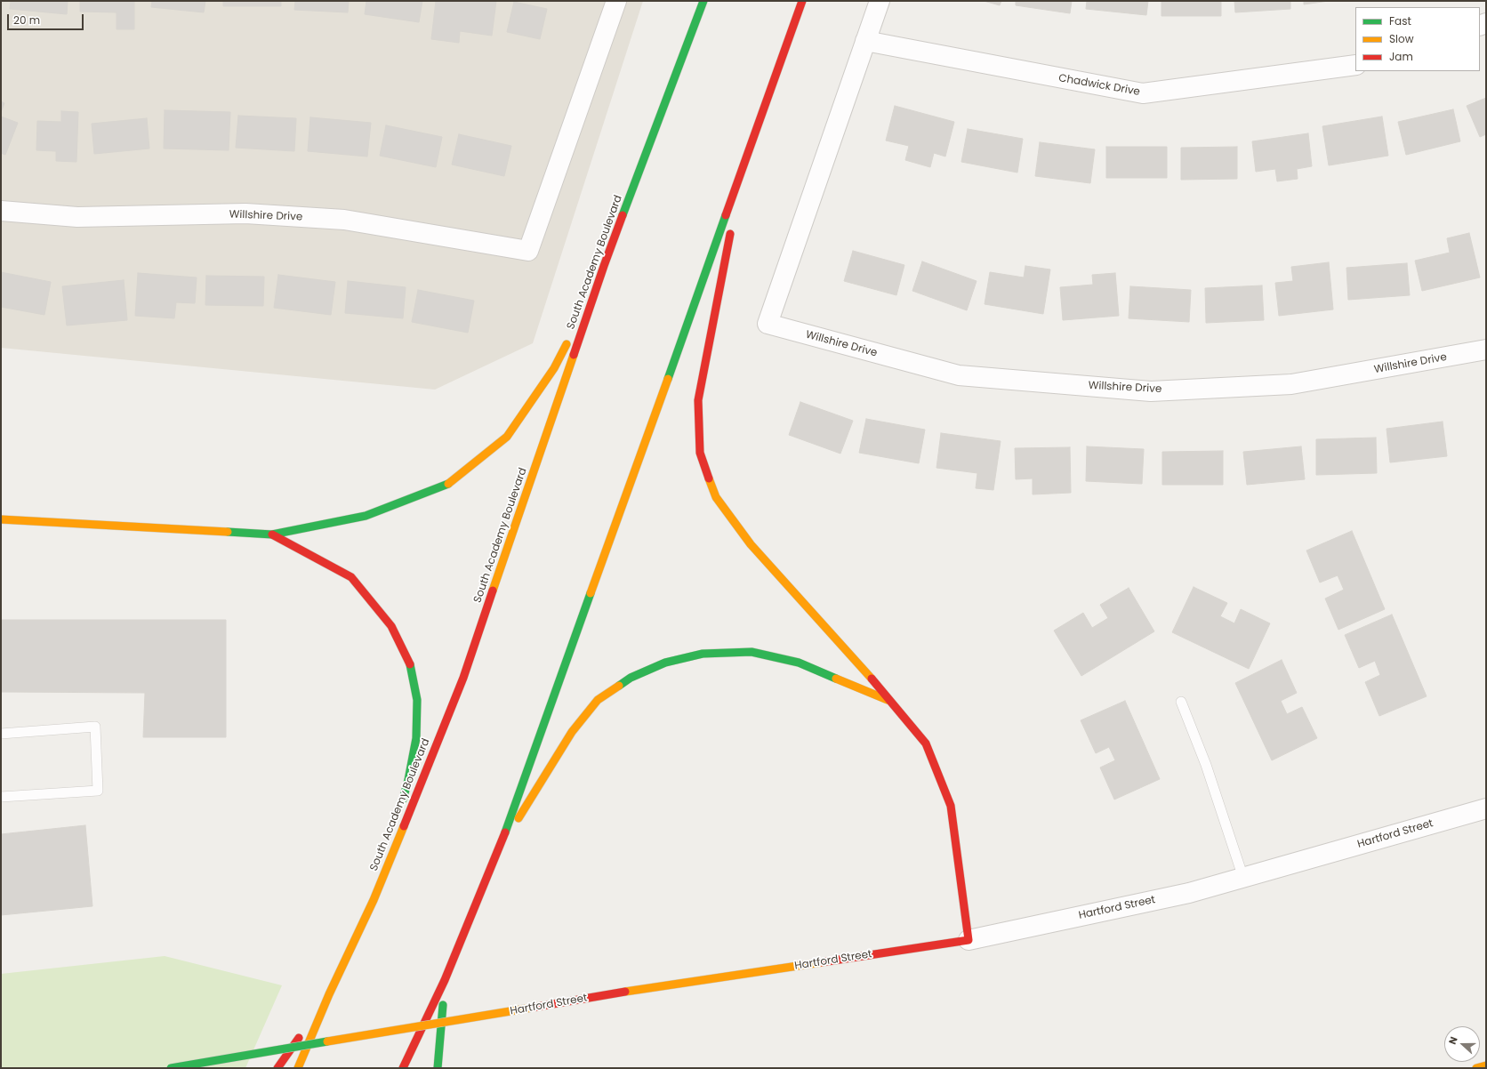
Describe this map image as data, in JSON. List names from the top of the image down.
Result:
{
  "streets": {
    "main road": ["South Academy Boulevard", "Hartford Street"],
    "street": ["Chadwick Drive", "Willshire Drive"]
  },
  "crossings": [
    ["Chadwick Drive", "Willshire Drive"]
  ],
  "legend": ["Fast", "Slow", "Jam"],
  "scale_bar": "20 m",
  "north": "left"
}
